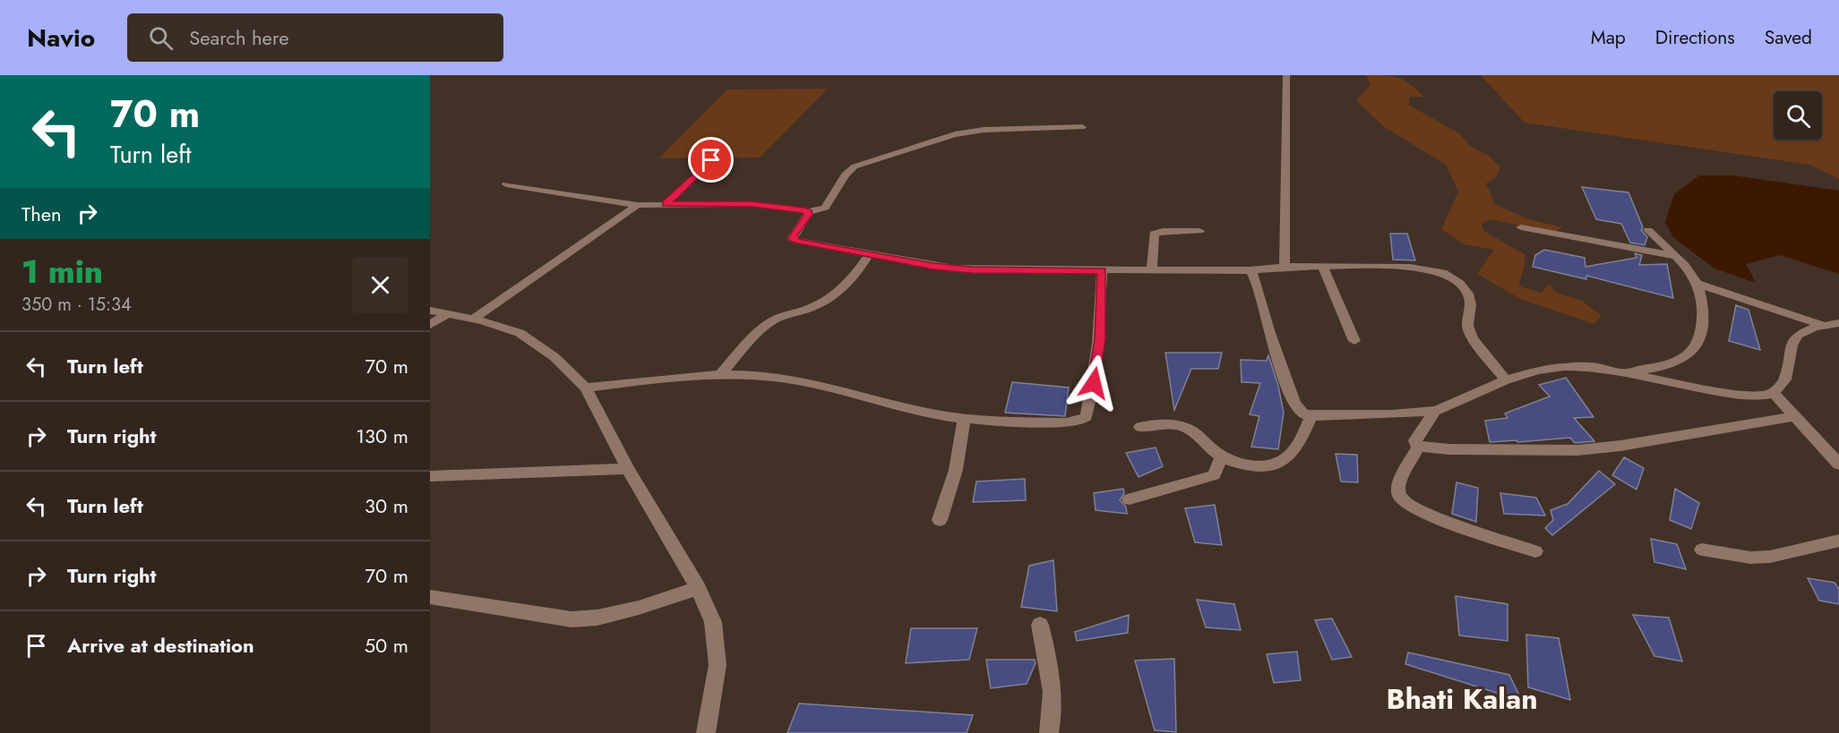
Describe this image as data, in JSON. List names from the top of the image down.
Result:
{
  "districts": ["Bhati Kalan"],
  "page": {
    "header": "Navio",
    "search": "Search here",
    "nav": ["Map", "Directions", "Saved"],
    "turn": ["70 m", "Turn left"],
    "then": "Then",
    "heading": ["1 min", "350 m · 15:34"],
    "list": [
      {
        "name": "Turn left",
        "value": "70 m"
      },
      {
        "name": "Turn right",
        "value": "130 m"
      },
      {
        "name": "Turn left",
        "value": "30 m"
      },
      {
        "name": "Turn right",
        "value": "70 m"
      },
      {
        "name": "Arrive at destination",
        "value": "50 m"
      }
    ]
  }
}
